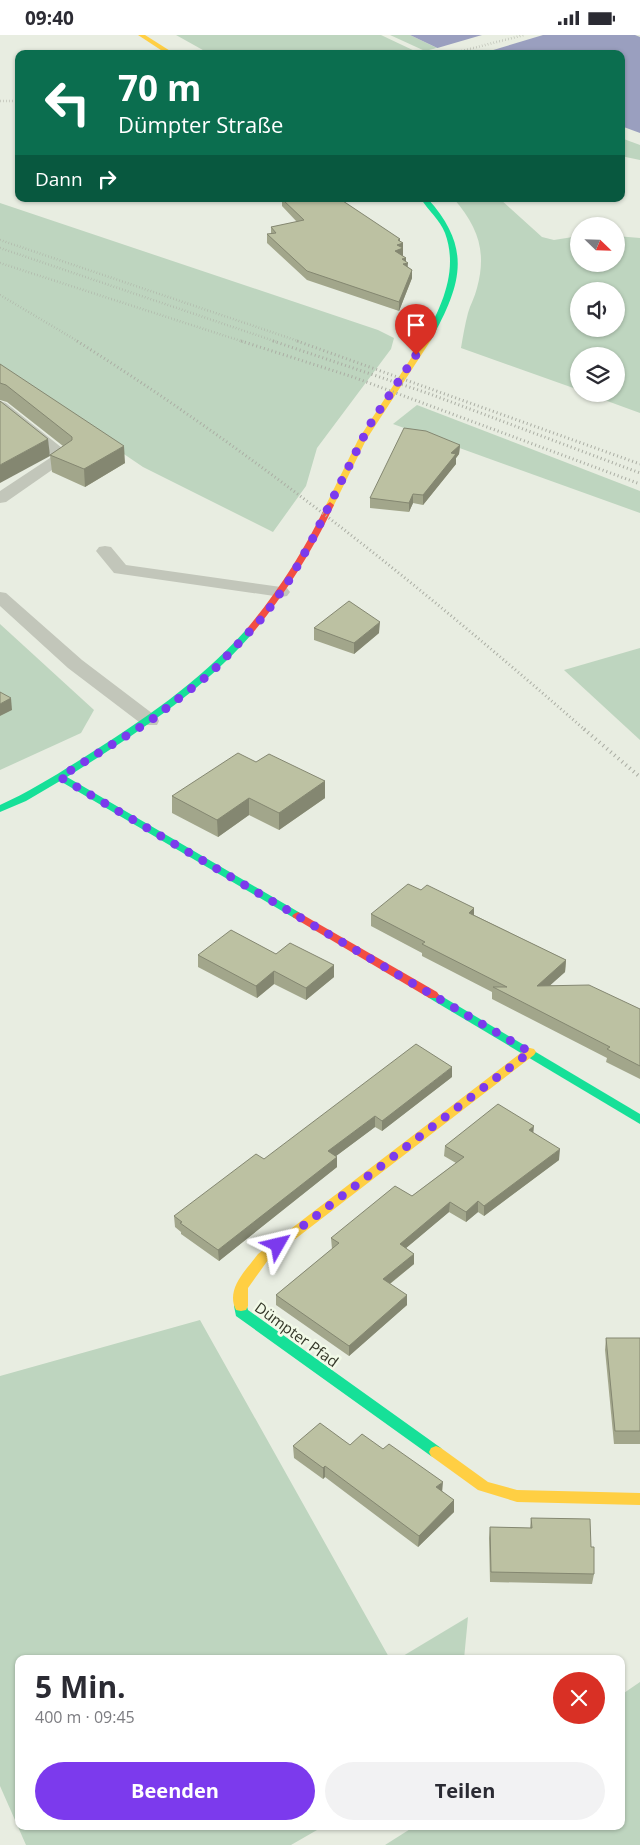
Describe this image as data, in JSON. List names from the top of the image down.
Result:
{
  "streets": {
    "main road": ["Dümpter Pfad"]
  },
  "north": "bottom right",
  "page": {
    "status": "09:40",
    "turn": ["70 m", "Dümpter Straße"],
    "then": "Dann",
    "heading": ["5 Min.", "400 m · 09:45"],
    "buttons": ["Beenden", "Teilen"]
  }
}
